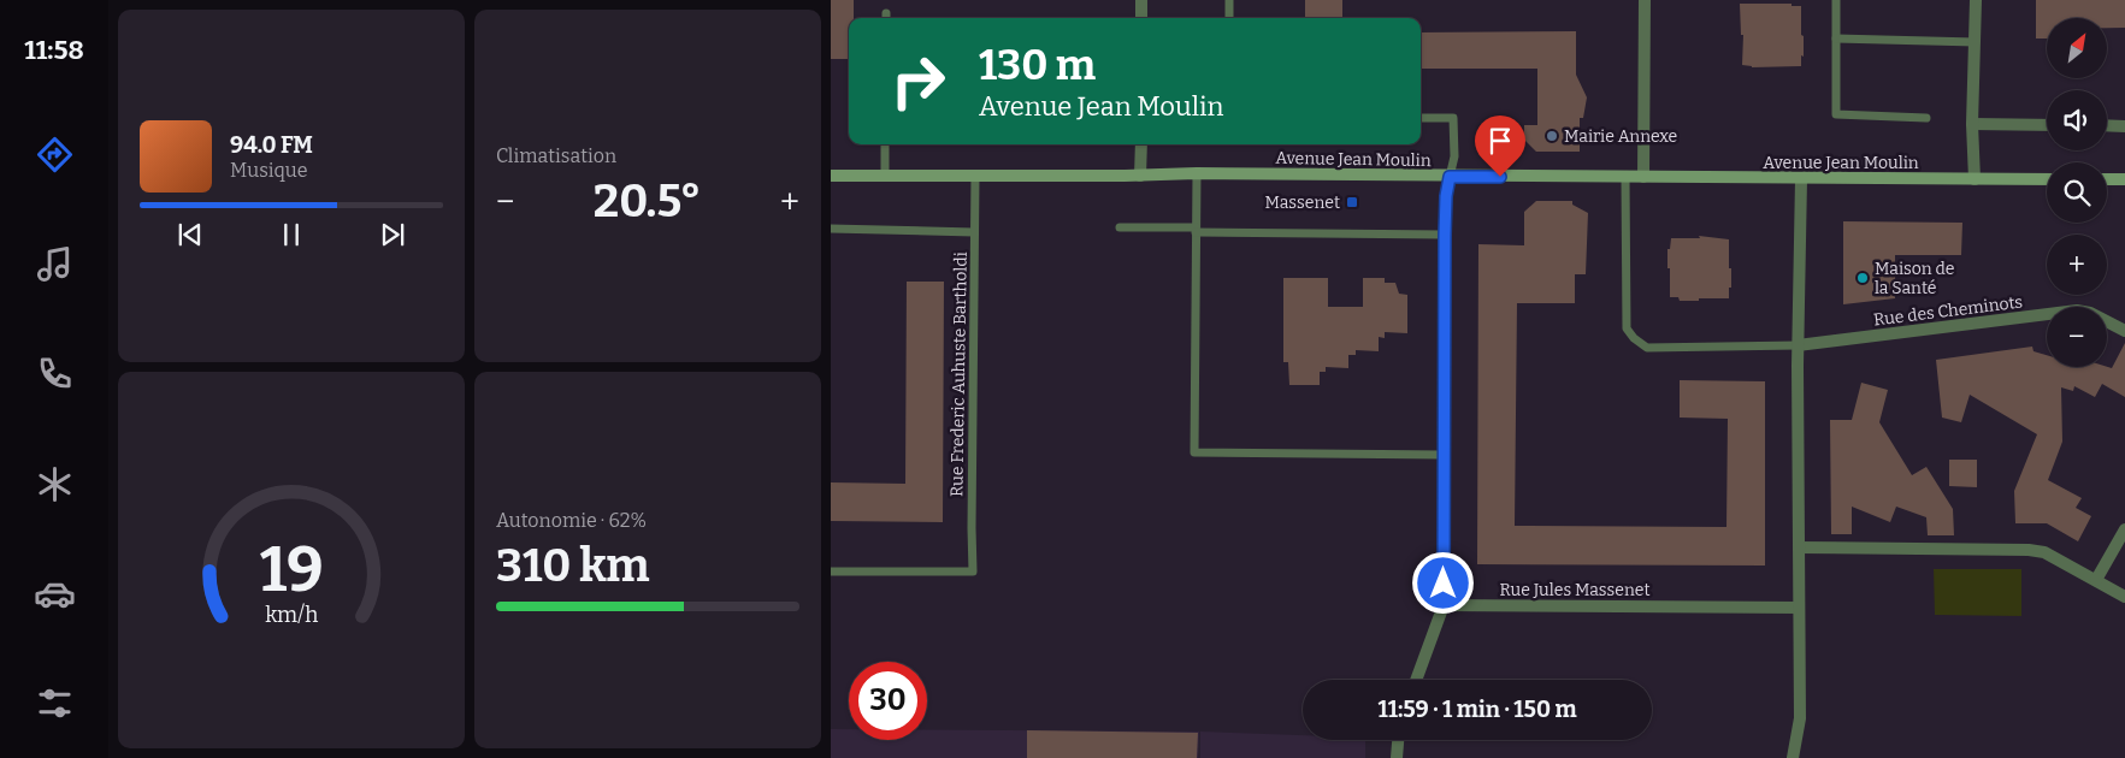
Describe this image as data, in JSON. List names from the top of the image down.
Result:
{
  "streets": {
    "street": ["Avenue Jean Moulin", "Rue des Cheminots", "Rue Jules Massenet"],
    "lane": ["Rue Frederic Auhuste Bartholdi"]
  },
  "crossings": [
    ["Avenue Jean Moulin", "Rue Frederic Auhuste Bartholdi"]
  ],
  "places": {
    "other": ["Mairie Annexe", "Maison de la Santé"],
    "transit": ["Massenet"]
  },
  "north": "top right",
  "page": {
    "tabs": "11:58",
    "tile": [
      "Climatisation",
      ["Autonomie · 62%", "310 km"]
    ],
    "map_buttons": ["+", "−"],
    "turn": ["130 m", "Avenue Jean Moulin"],
    "song": ["94.0 FM", "Musique"],
    "heat": ["−", "20.5°", "+"],
    "limit": "30",
    "trip": "11:59 · 1 min · 150 m",
    "gauge": ["19", "km/h"]
  }
}
